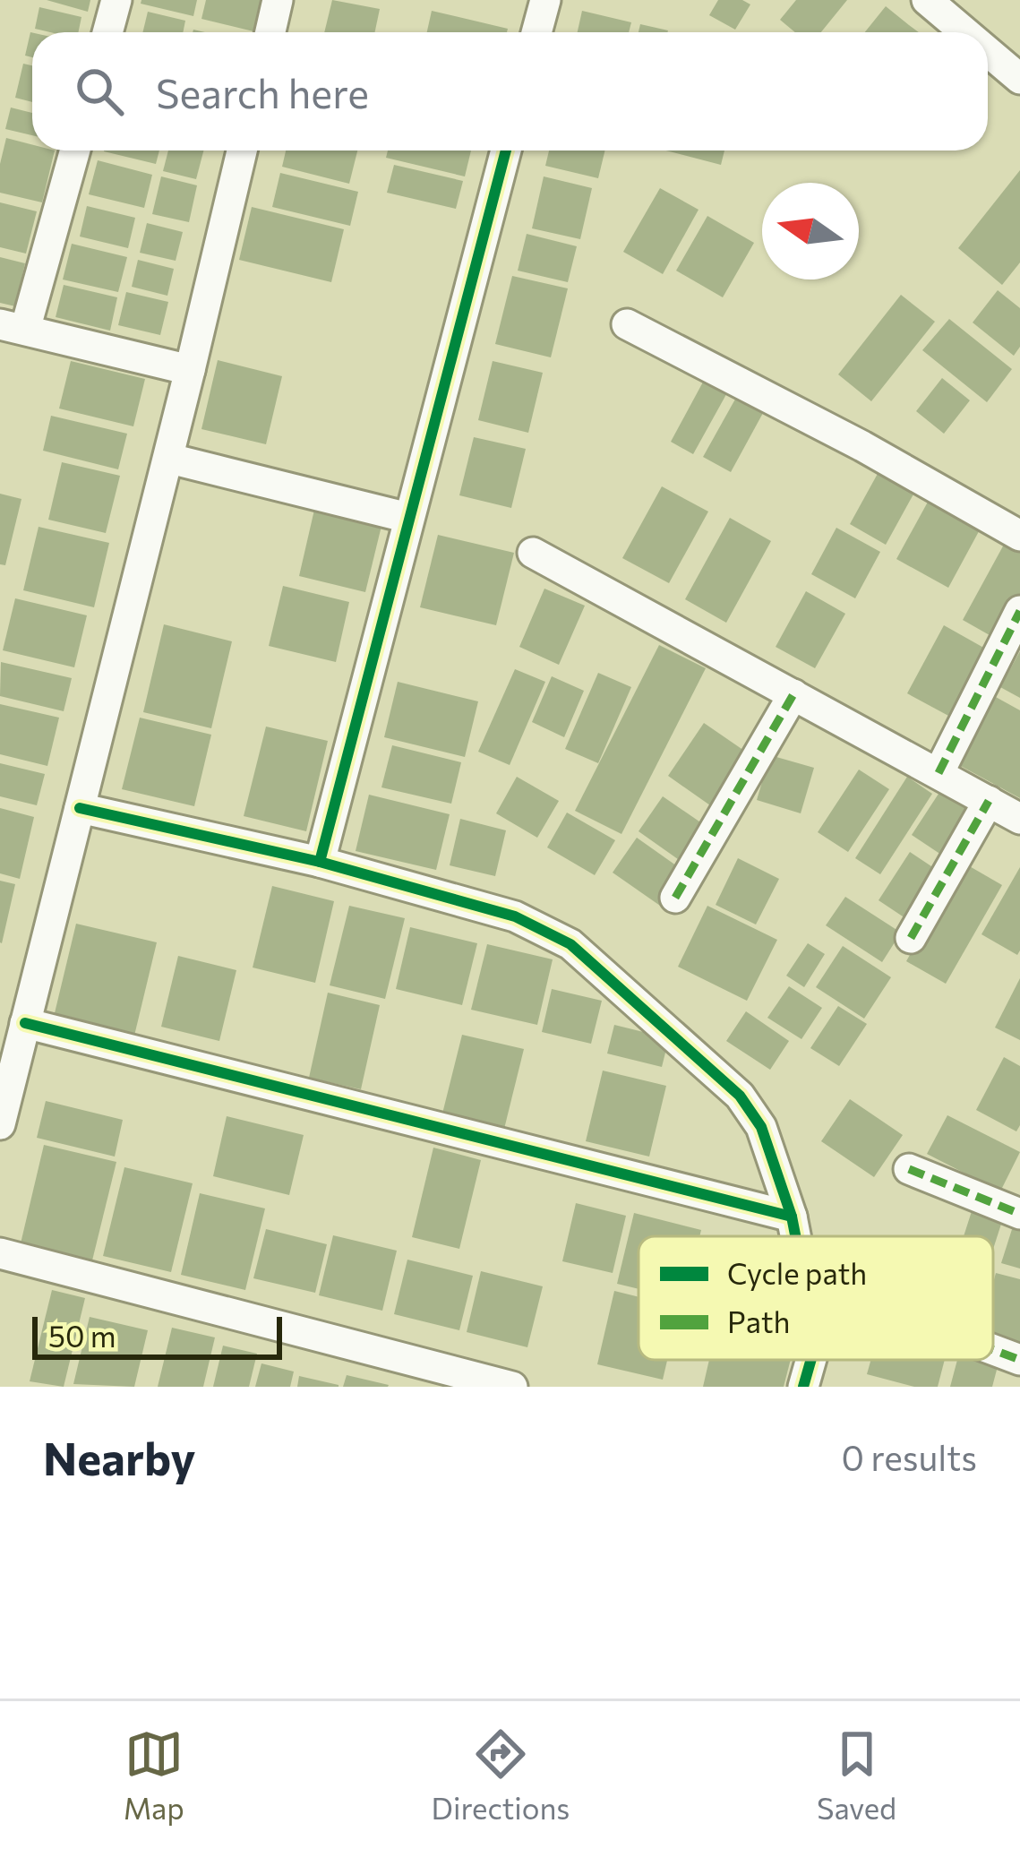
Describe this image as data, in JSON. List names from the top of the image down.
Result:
{
  "legend": ["Cycle path", "Path"],
  "scale_bar": "50 m",
  "north": "left",
  "page": {
    "search": "Search here",
    "scale": "50 m",
    "heading": ["Nearby", "0 results"],
    "nav": ["Map", "Directions", "Saved"]
  }
}
